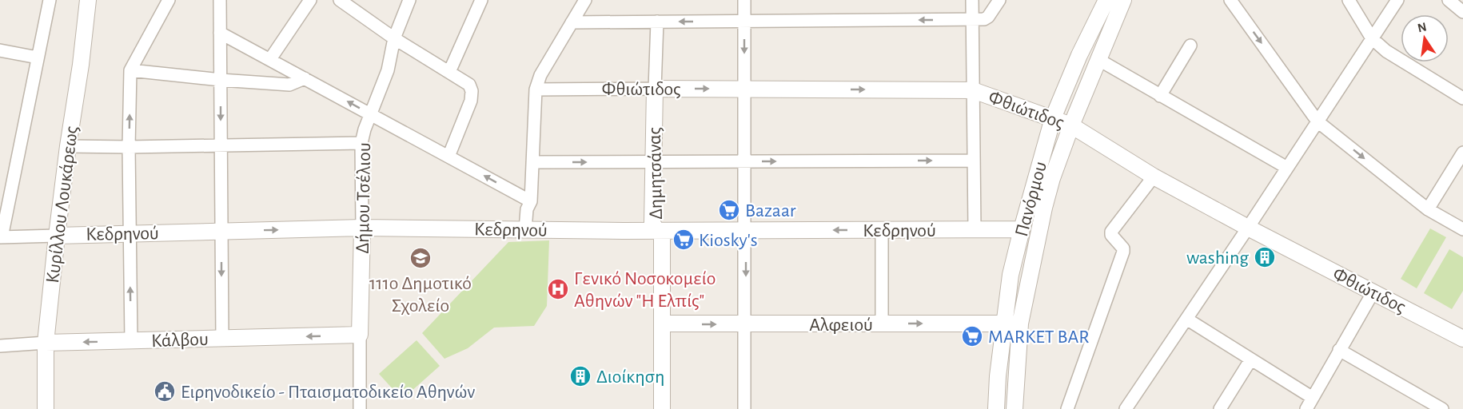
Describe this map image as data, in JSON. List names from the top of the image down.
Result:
{
  "streets": {
    "street": [
      "Φθιώτιδος",
      "Δημητσάνας",
      "Δήμου Τσέλιου",
      "Πανόρμου",
      "Κυρίλλου Λουκάρεως",
      "Κεδρηνού",
      "Αλφειού",
      "Κάλβου"
    ]
  },
  "crossings": [
    ["Φθιώτιδος", "Δημητσάνας"],
    ["Φθιώτιδος", "Πανόρμου"],
    ["Δημητσάνας", "Κεδρηνού"],
    ["Δημητσάνας", "Αλφειού"],
    ["Δήμου Τσέλιου", "Κεδρηνού"],
    ["Δήμου Τσέλιου", "Κάλβου"],
    ["Πανόρμου", "Κεδρηνού"],
    ["Πανόρμου", "Αλφειού"],
    ["Κυρίλλου Λουκάρεως", "Κεδρηνού"],
    ["Κυρίλλου Λουκάρεως", "Κάλβου"]
  ],
  "one_way": ["Αλφειού", "Κάλβου"],
  "places": {
    "supermarket": ["Bazaar", "Kiosky's", "MARKET BAR"],
    "building": ["washing", "Διοίκηση"],
    "school or university": ["111ο Δημοτικό Σχολείο"],
    "hospital": ["Γενικό Νοσοκομείο Αθηνών \"Η Ελπίς\""],
    "public building": ["Ειρηνοδικείο - Πταισματοδικείο Αθηνών"]
  },
  "north": "top"
}
